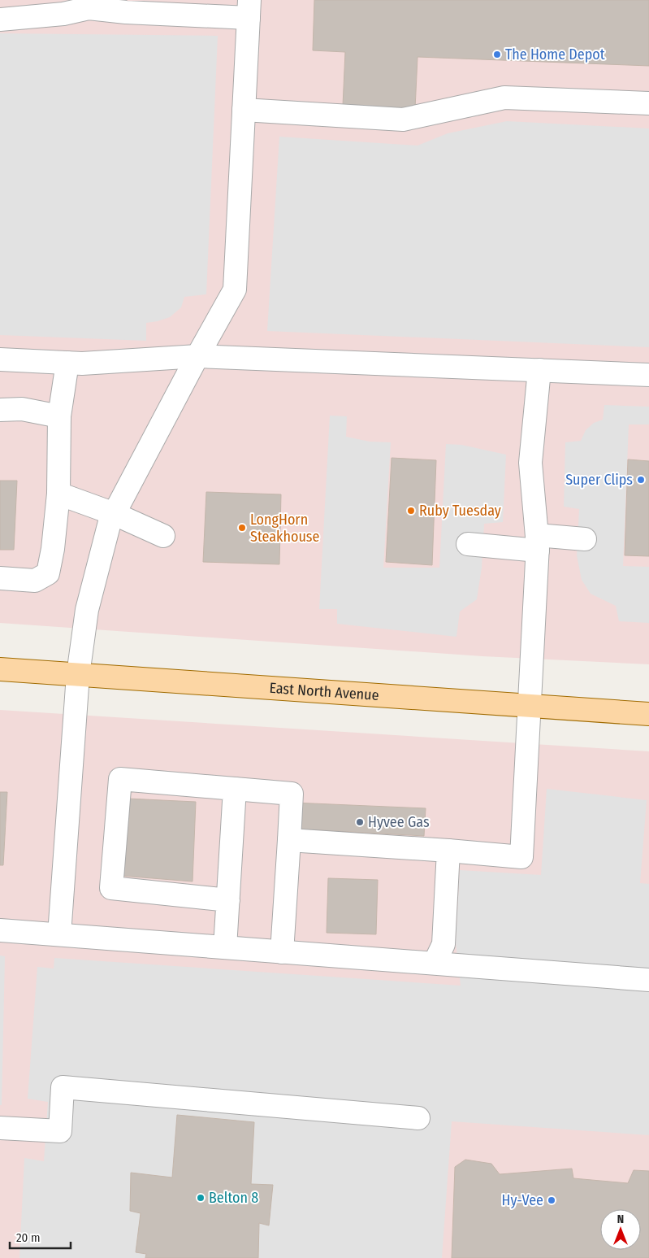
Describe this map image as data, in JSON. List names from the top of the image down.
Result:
{
  "streets": {
    "main road": ["East North Avenue"]
  },
  "places": [
    "The Home Depot",
    "Super Clips",
    "Ruby Tuesday",
    "LongHorn Steakhouse",
    "Hyvee Gas",
    "Belton 8",
    "Hy-Vee"
  ],
  "scale_bar": "20 m",
  "north": "top"
}
